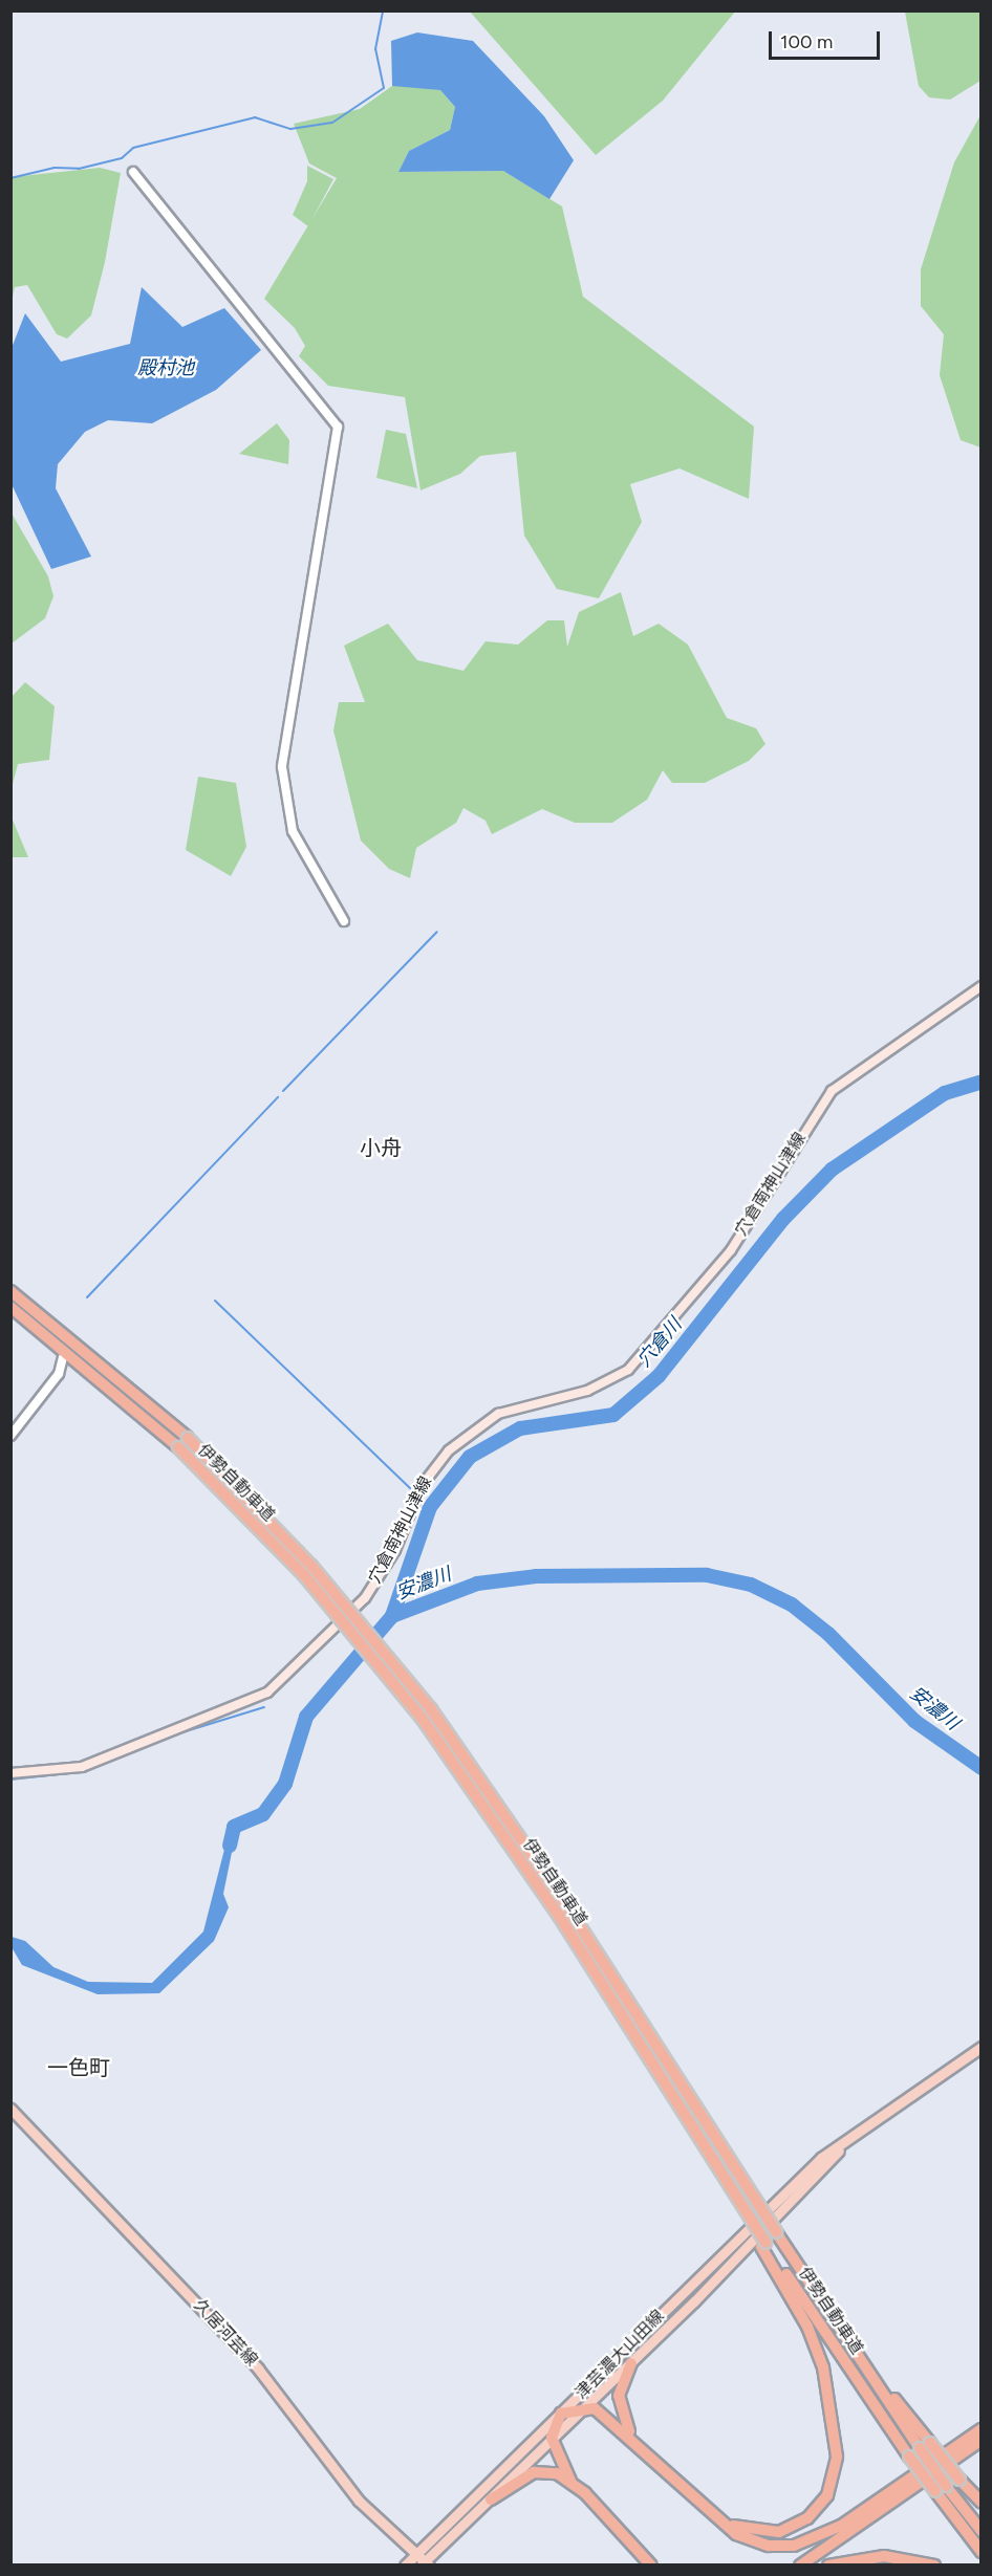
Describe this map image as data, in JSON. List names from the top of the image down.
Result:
{
  "streets": {
    "highway": ["伊勢自動車道"],
    "main road": ["穴倉南神山津線", "久居河芸線", "津芸濃大山田線"]
  },
  "crossings": [
    ["久居河芸線", "津芸濃大山田線"]
  ],
  "districts": ["小舟", "一色町"],
  "water": ["殿村池", "穴倉川", "安濃川"],
  "scale_bar": "100 m"
}
